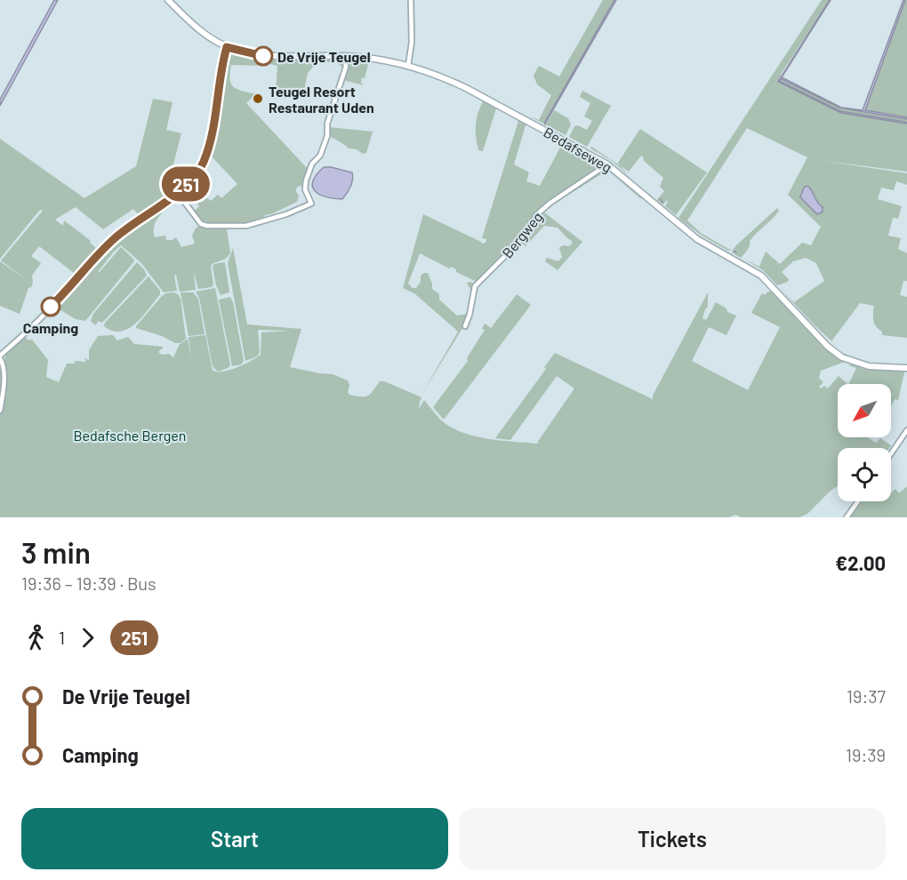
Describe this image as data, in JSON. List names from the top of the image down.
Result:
{
  "streets": {
    "street": ["Bedafseweg", "Bergweg"]
  },
  "crossings": [
    ["Bedafseweg", "Bergweg"]
  ],
  "parks": ["Bedafsche Bergen"],
  "places": ["De Vrije Teugel", "Teugel Resort Restaurant Uden", "Camping"],
  "lines": ["bus line 251"],
  "north": "bottom left",
  "page": {
    "on_map": "251",
    "heading": ["3 min", "19:36 – 19:39 · Bus", "€2.00"],
    "legs": ["1", "251"],
    "list": [
      {
        "name": "De Vrije Teugel",
        "value": "19:37"
      },
      {
        "name": "Camping",
        "value": "19:39"
      }
    ],
    "buttons": ["Start", "Tickets"]
  }
}
